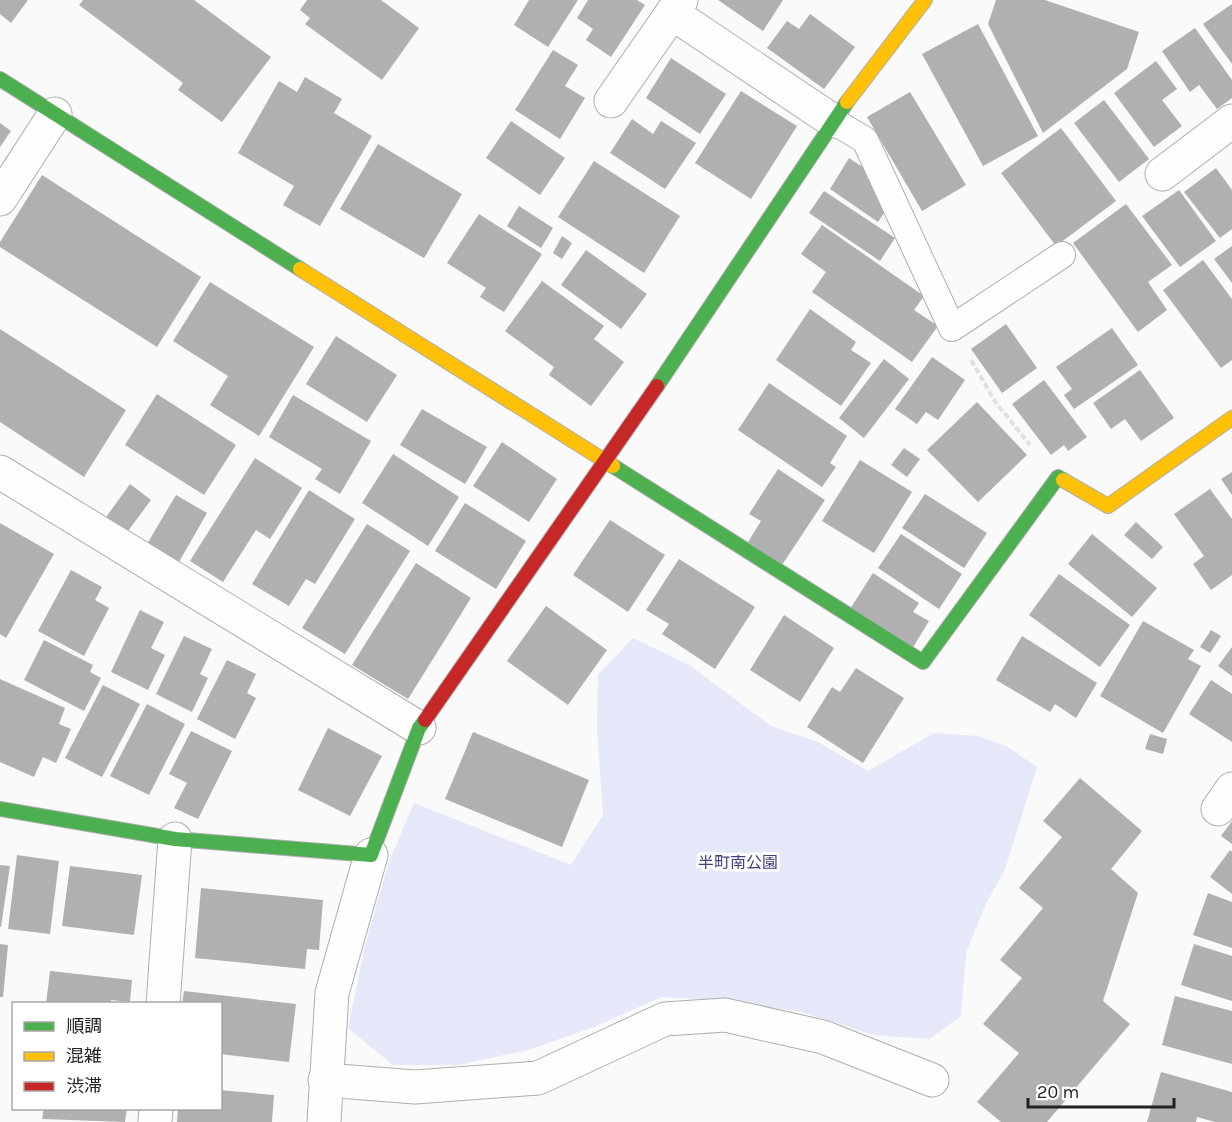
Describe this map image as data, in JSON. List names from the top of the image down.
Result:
{
  "parks": ["半町南公園"],
  "legend": ["順調", "混雑", "渋滞"],
  "scale_bar": "20 m"
}
